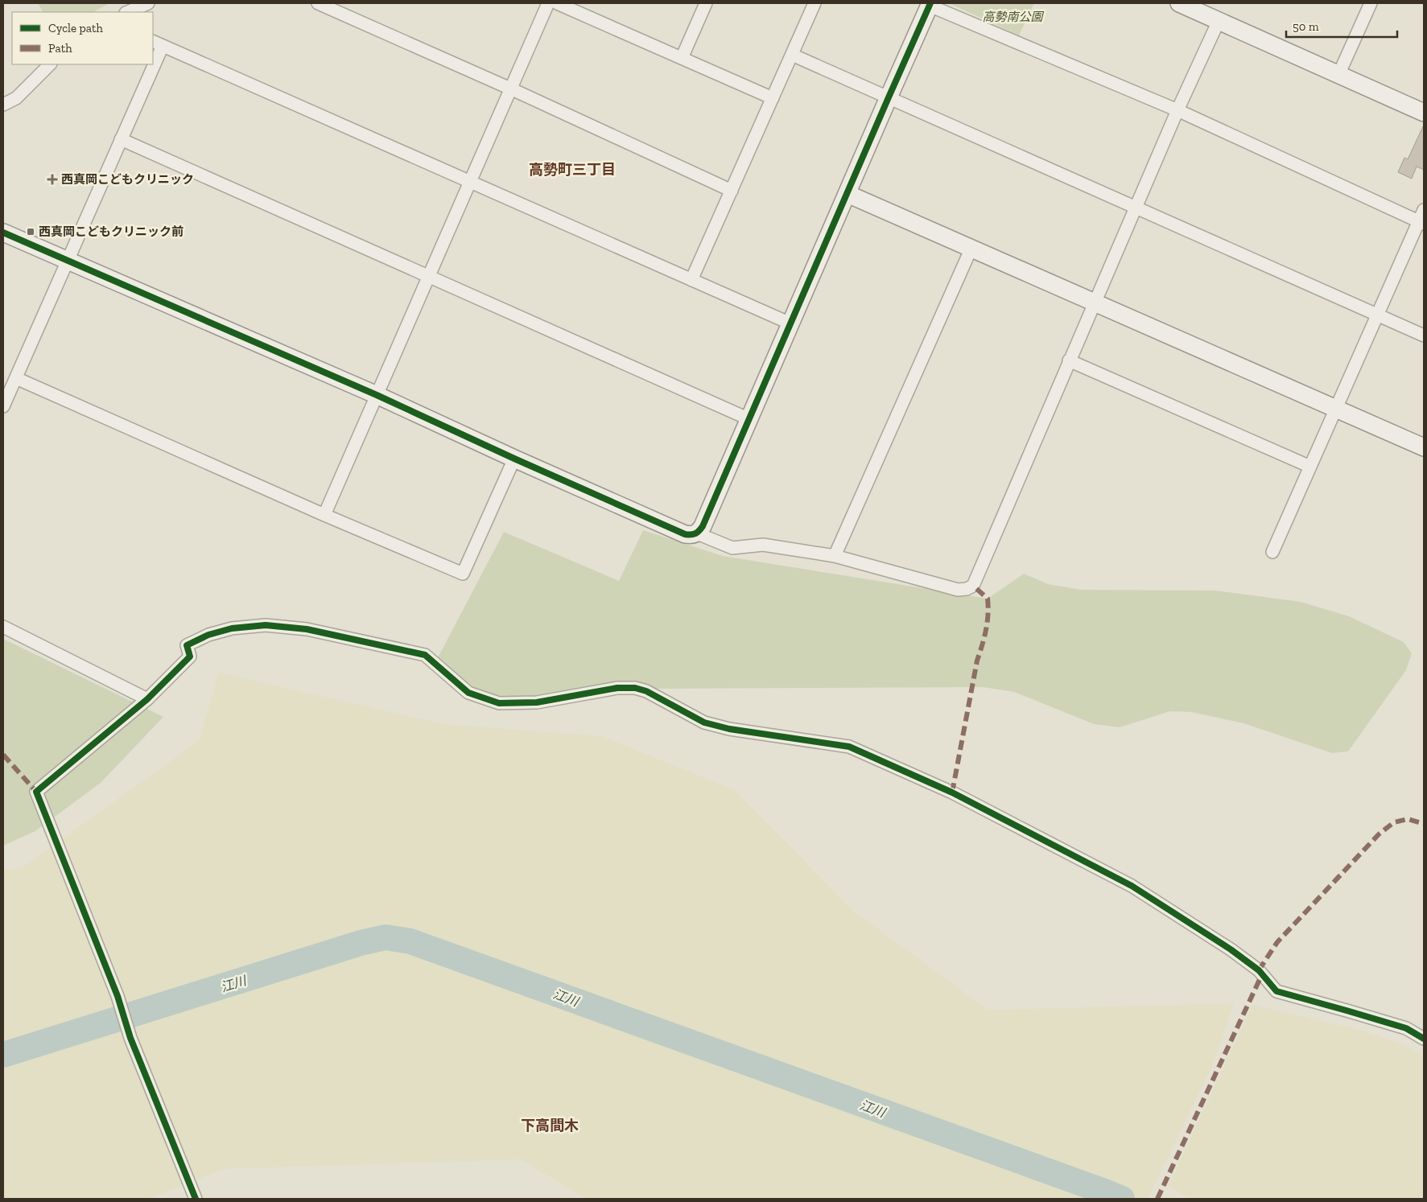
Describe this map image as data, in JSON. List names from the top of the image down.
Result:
{
  "districts": ["高勢町三丁目", "下高間木"],
  "water": ["江川"],
  "parks": ["高勢南公園"],
  "places": {
    "health": ["西真岡こどもクリニック"],
    "transit": ["西真岡こどもクリニック前"]
  },
  "legend": ["Cycle path", "Path"],
  "scale_bar": "50 m"
}
